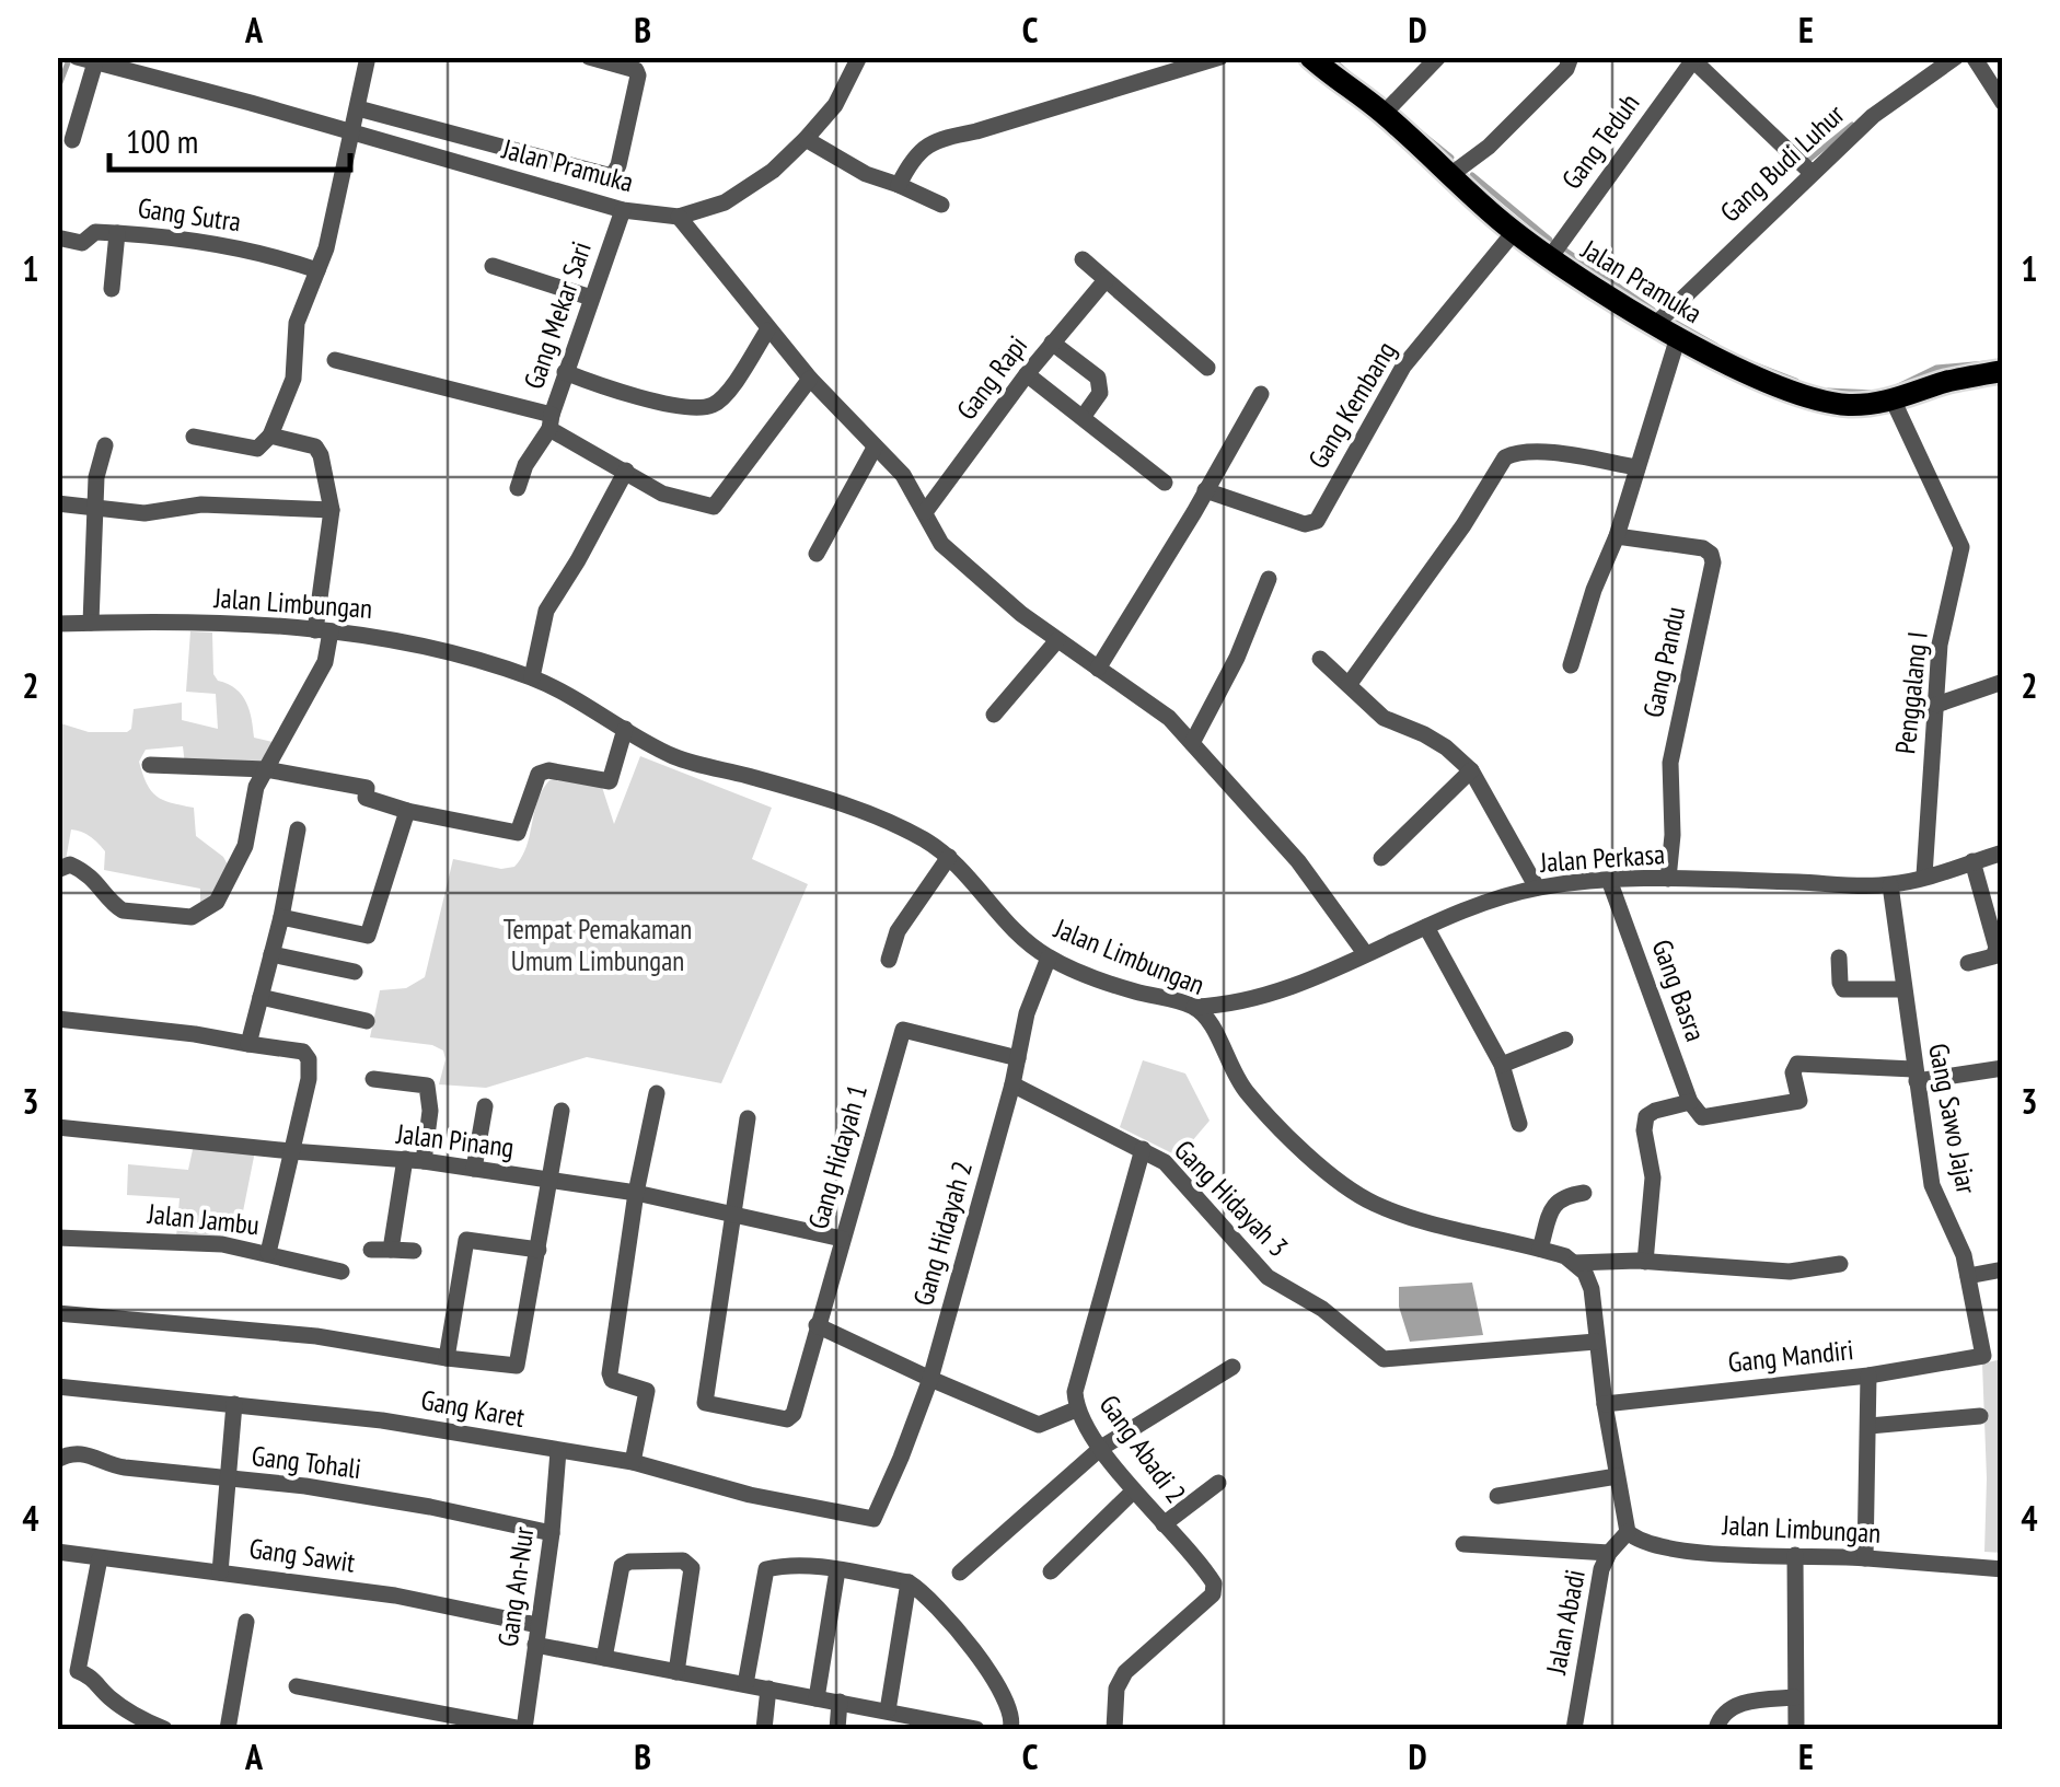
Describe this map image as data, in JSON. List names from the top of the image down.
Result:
{
  "streets": {
    "main road": ["Jalan Pramuka"],
    "street": [
      "Gang Teduh",
      "Gang Budi Luhur",
      "Gang Sutra",
      "Gang Mekar Sari",
      "Gang Rapi",
      "Gang Kembang",
      "Jalan Limbungan",
      "Gang Pandu",
      "Penggalang I",
      "Jalan Perkasa",
      "Gang Basra",
      "Gang Sawo Jajar",
      "Jalan Pinang",
      "Gang Hidayah 1",
      "Gang Hidayah 3",
      "Jalan Jambu",
      "Gang Hidayah 2",
      "Gang Mandiri",
      "Gang Karet",
      "Gang Abadi 2",
      "Gang Tohali",
      "Gang Sawit",
      "Gang An-Nur",
      "Jalan Abadi"
    ]
  },
  "crossings": [
    ["Gang Teduh", "Jalan Pramuka"],
    ["Gang Budi Luhur", "Jalan Pramuka"],
    ["Jalan Pramuka", "Gang Mekar Sari"],
    ["Jalan Pramuka", "Gang Kembang"],
    ["Jalan Pramuka", "Penggalang I"],
    ["Jalan Limbungan", "Jalan Perkasa"],
    ["Jalan Limbungan", "Gang Hidayah 2"],
    ["Jalan Limbungan", "Jalan Abadi"],
    ["Gang Pandu", "Jalan Perkasa"],
    ["Penggalang I", "Jalan Perkasa"],
    ["Jalan Perkasa", "Gang Basra"],
    ["Jalan Perkasa", "Gang Sawo Jajar"],
    ["Gang Basra", "Gang Sawo Jajar"],
    ["Gang Sawo Jajar", "Gang Mandiri"],
    ["Jalan Pinang", "Gang Hidayah 1"],
    ["Gang Hidayah 1", "Gang Hidayah 2"],
    ["Gang Hidayah 3", "Gang Hidayah 2"],
    ["Gang Hidayah 3", "Gang Abadi 2"],
    ["Gang Hidayah 2", "Gang Karet"],
    ["Gang Karet", "Gang An-Nur"],
    ["Gang Tohali", "Gang An-Nur"],
    ["Gang Sawit", "Gang An-Nur"]
  ],
  "parks": ["Tempat Pemakaman Umum Limbungan"],
  "scale_bar": "100 m",
  "grid": {
    "columns": [
      "A",
      "B",
      "C",
      "D",
      "E"
    ],
    "rows": [
      "1",
      "2",
      "3",
      "4"
    ]
  }
}
